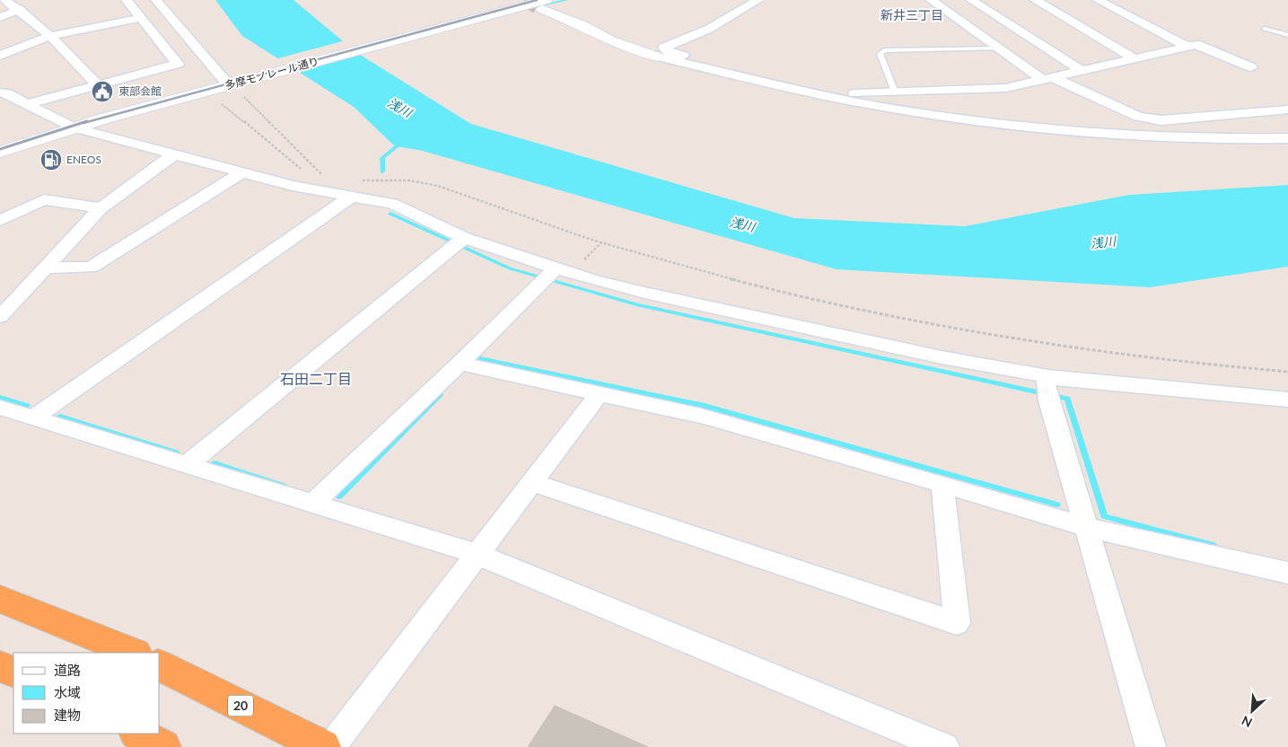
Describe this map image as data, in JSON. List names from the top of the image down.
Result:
{
  "streets": {
    "highway": ["20"],
    "main road": ["多摩モノレール通り"]
  },
  "districts": ["新井三丁目", "石田二丁目"],
  "water": ["浅川"],
  "places": {
    "public building": ["東部会館"],
    "fuel station": ["ENEOS"]
  },
  "legend": ["道路", "水域", "建物"],
  "north": "bottom left"
}
